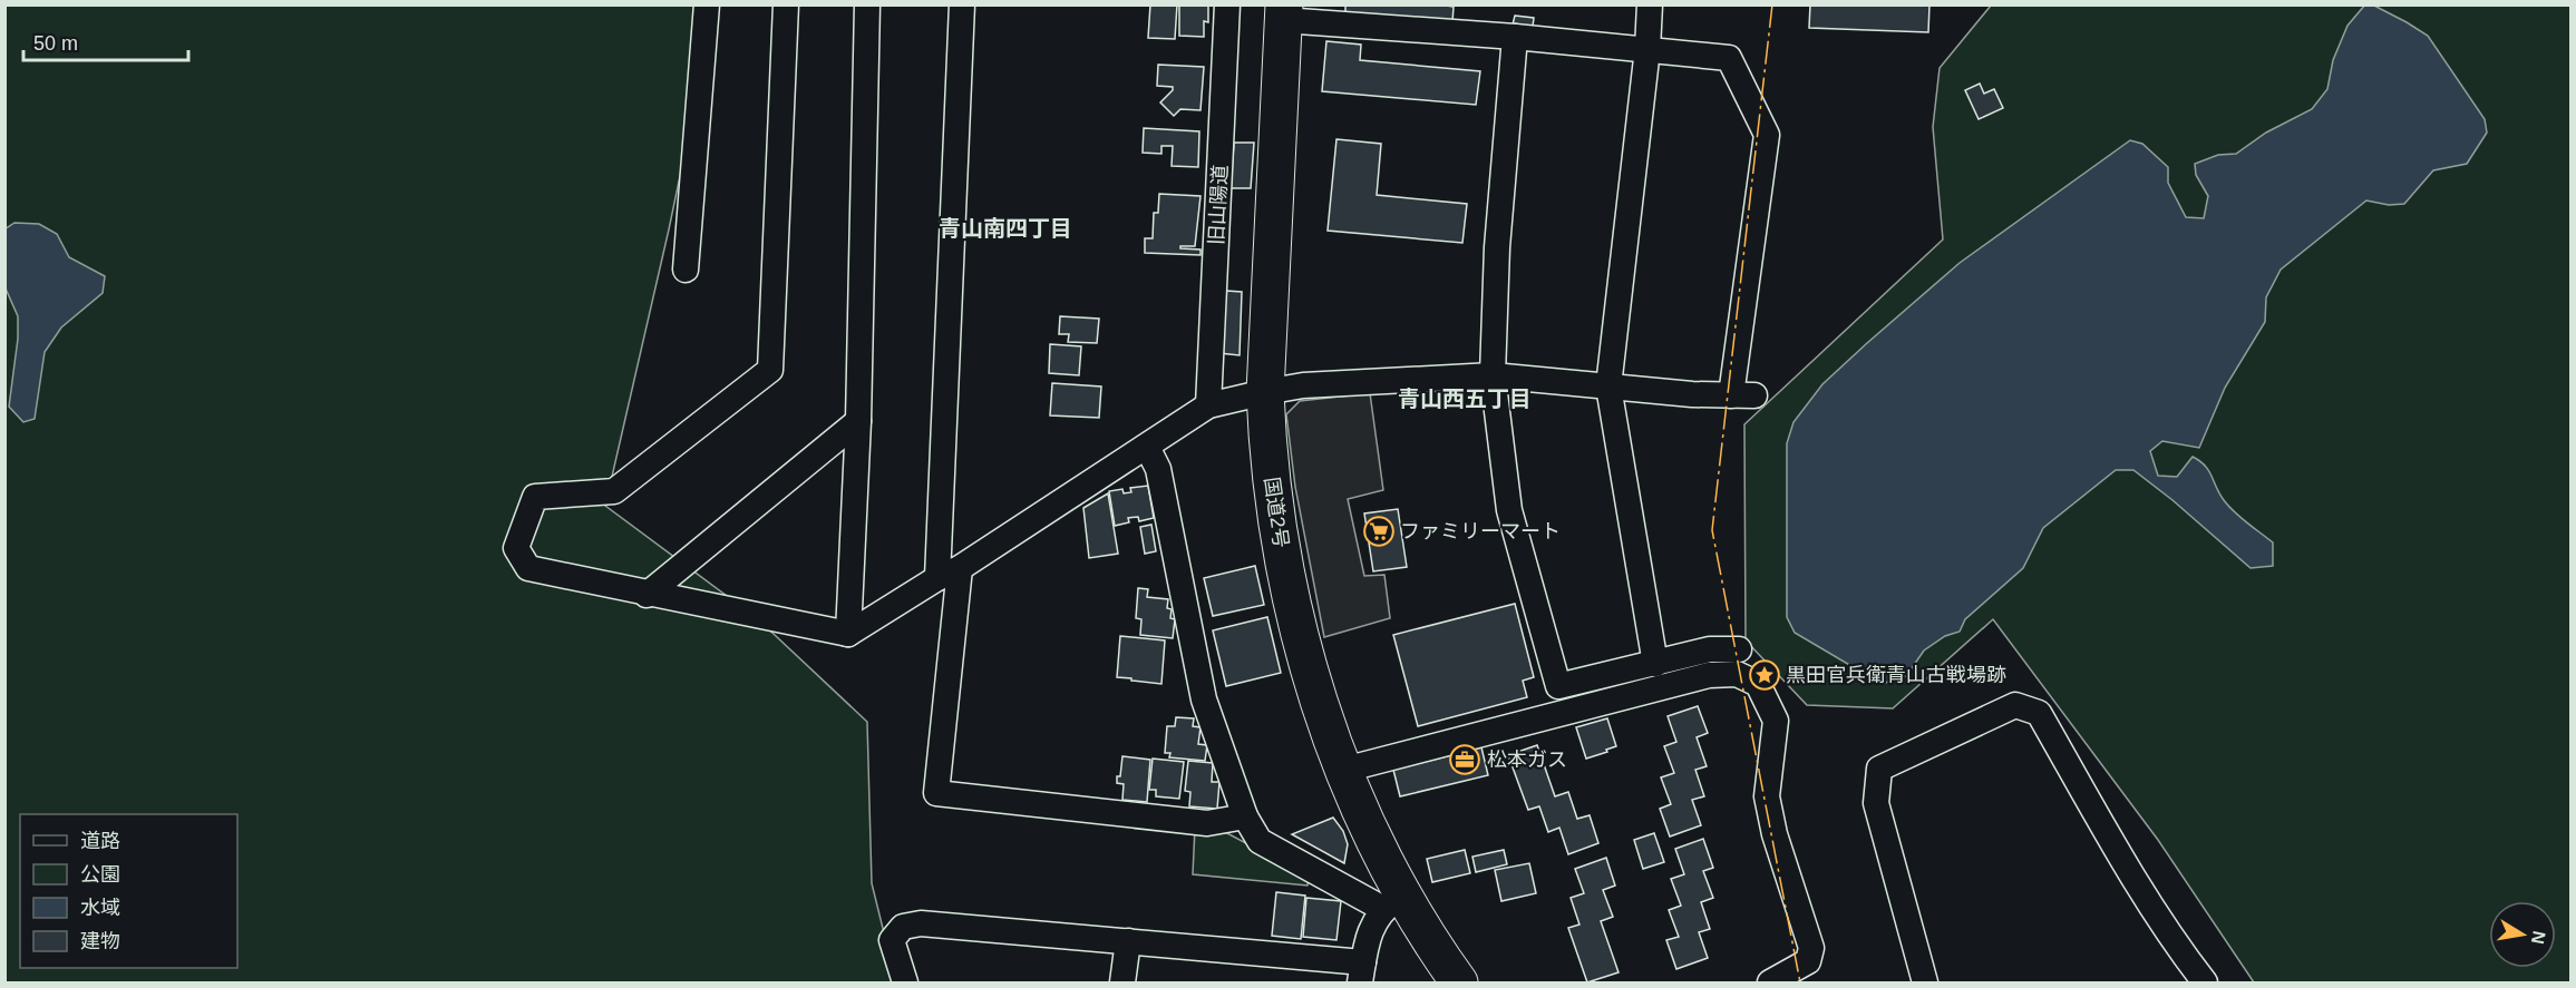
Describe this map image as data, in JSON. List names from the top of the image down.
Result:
{
  "streets": {
    "highway": ["国道2号"],
    "street": ["旧山陽道"]
  },
  "districts": ["青山南四丁目", "青山西五丁目"],
  "places": {
    "supermarket": ["ファミリーマート"],
    "place": ["黒田官兵衛青山古戦場跡"],
    "office": ["松本ガス"]
  },
  "legend": [
    "道路",
    "公園",
    "水域",
    "建物"
  ],
  "scale_bar": "50 m",
  "north": "right"
}
